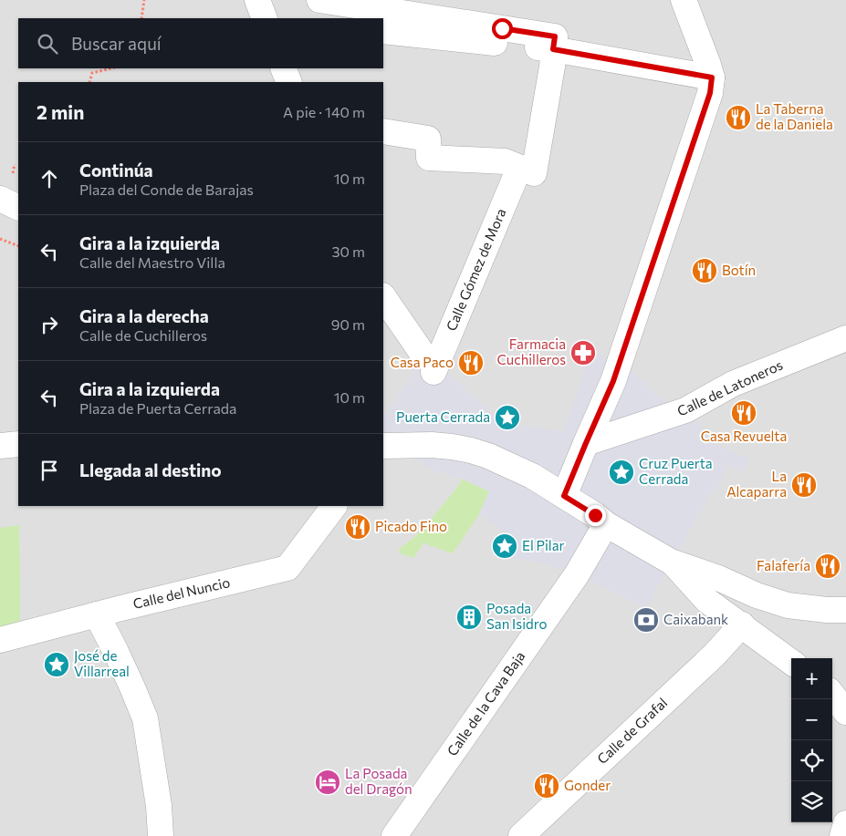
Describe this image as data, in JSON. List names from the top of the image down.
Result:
{
  "streets": {
    "street": [
      "Calle Gómez de Mora",
      "Calle de Latoneros",
      "Calle del Nuncio",
      "Calle de la Cava Baja",
      "Calle de Grafal"
    ]
  },
  "places": {
    "restaurant": [
      "La Taberna de la Daniela",
      "Botín",
      "Casa Paco",
      "Casa Revuelta",
      "La Alcaparra",
      "Picado Fino",
      "Falafería",
      "Gonder"
    ],
    "pharmacy": ["Farmacia Cuchilleros"],
    "place": [
      "Puerta Cerrada",
      "Cruz Puerta Cerrada",
      "El Pilar",
      "José de Villarreal"
    ],
    "building": ["Posada San Isidro"],
    "bank": ["Caixabank"],
    "hotel": ["La Posada del Dragón"]
  },
  "page": {
    "search": "Buscar aquí",
    "heading": ["2 min", "A pie · 140 m"],
    "list": [
      ["Continúa", "Plaza del Conde de Barajas", "10 m"],
      ["Gira a la izquierda", "Calle del Maestro Villa", "30 m"],
      ["Gira a la derecha", "Calle de Cuchilleros", "90 m"],
      ["Gira a la izquierda", "Plaza de Puerta Cerrada", "10 m"],
      "Llegada al destino"
    ],
    "map_buttons": ["+", "−"]
  }
}
